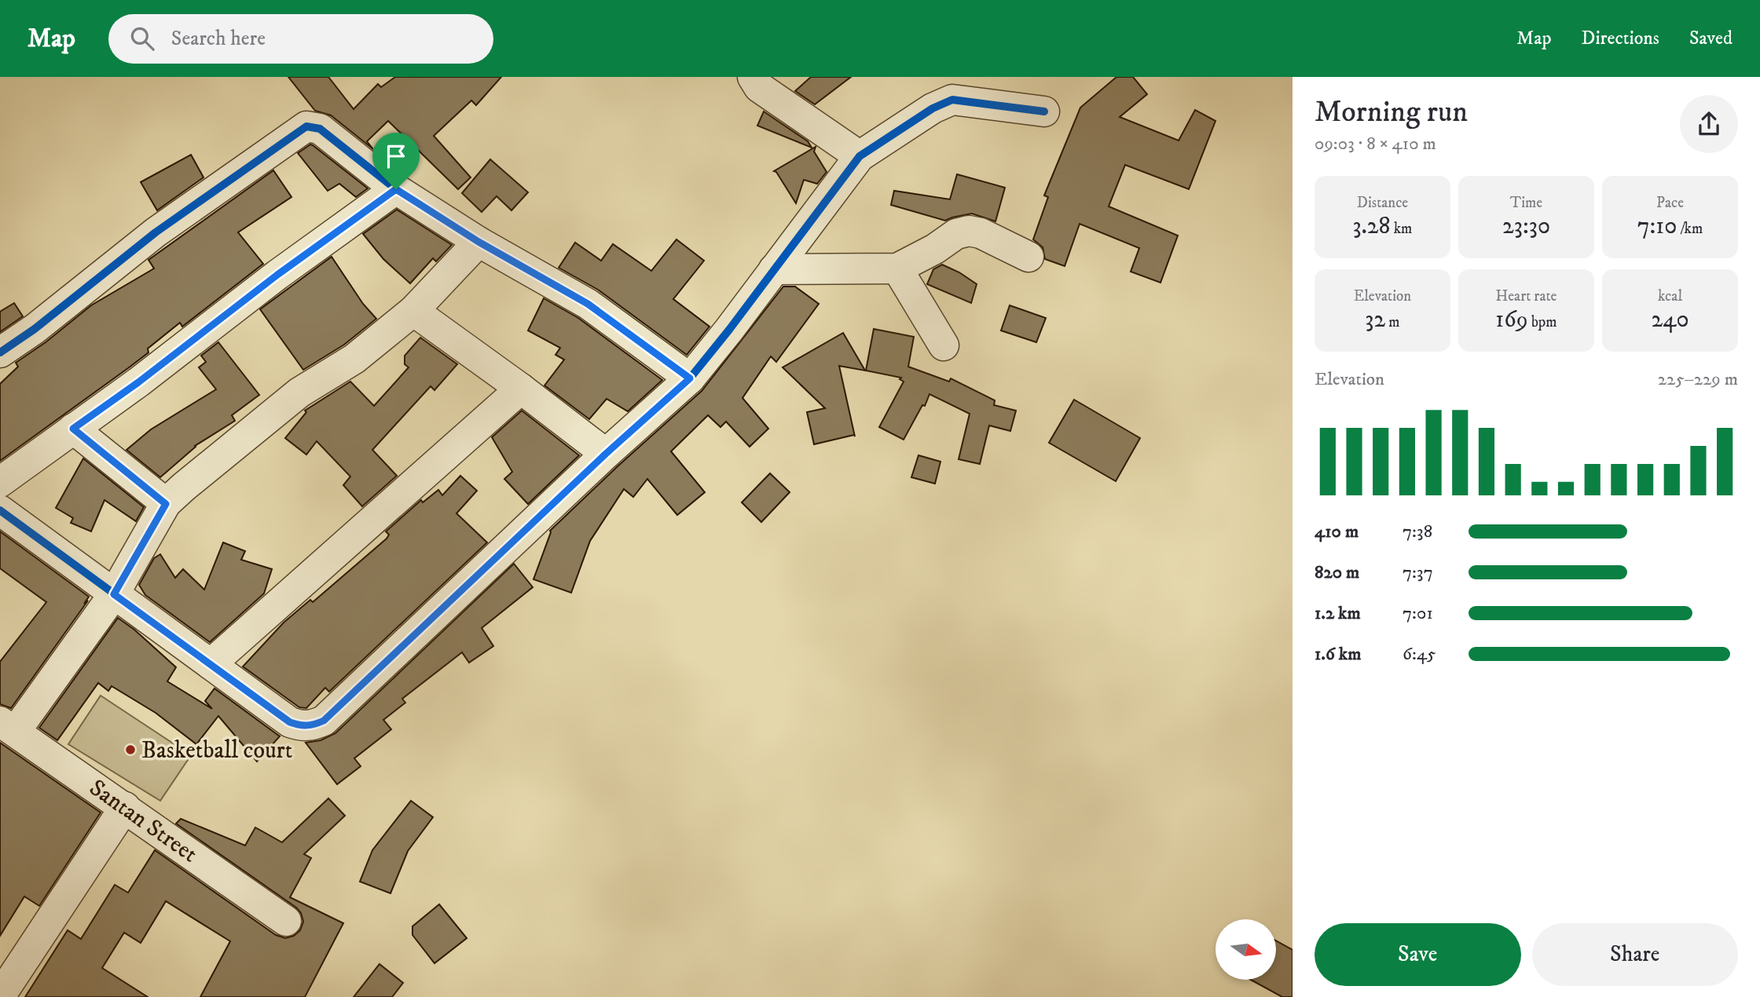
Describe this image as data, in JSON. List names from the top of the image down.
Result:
{
  "streets": {
    "street": ["Santan Street"]
  },
  "places": ["Basketball court"],
  "north": "right",
  "page": {
    "header": "Map",
    "search": "Search here",
    "nav": ["Map", "Directions", "Saved"],
    "heading": ["Morning run", "09:03 · 8 × 410 m"],
    "stats": [
      ["Distance", "3.28 km"],
      ["Time", "23:30"],
      ["Pace", "7:10 /km"],
      ["Elevation", "32 m"],
      ["Heart rate", "169 bpm"],
      ["kcal", "240"]
    ],
    "chart": ["Elevation", "225–229 m"],
    "list": [
      {
        "name": "410 m",
        "note": "7:38"
      },
      {
        "name": "820 m",
        "note": "7:37"
      },
      {
        "name": "1.2 km",
        "note": "7:01"
      },
      {
        "name": "1.6 km",
        "note": "6:45"
      }
    ],
    "buttons": ["Save", "Share"]
  }
}
